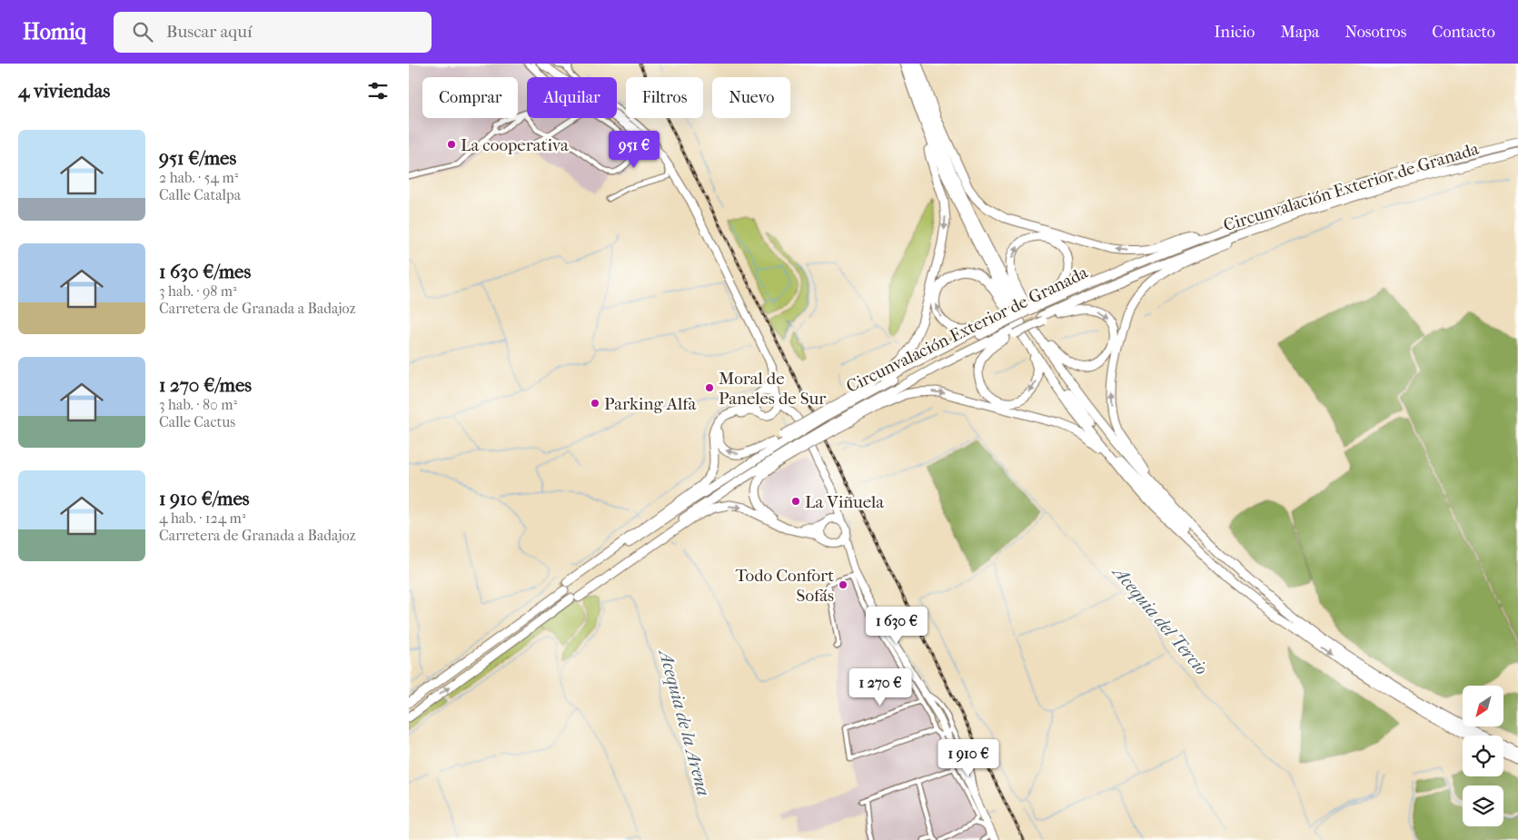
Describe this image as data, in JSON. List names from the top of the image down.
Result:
{
  "streets": {
    "highway": ["Circunvalación Exterior de Granada"]
  },
  "water": ["Acequia del Tercio", "Acequia de la Arena"],
  "places": [
    "La cooperativa",
    "Moral de Paneles de Sur",
    "Parking Alfa",
    "La Viñuela",
    "Todo Confort Sofás"
  ],
  "north": "bottom left",
  "page": {
    "header": "Homiq",
    "search": "Buscar aquí",
    "nav": [
      "Inicio",
      "Mapa",
      "Nosotros",
      "Contacto"
    ],
    "heading": "4 viviendas",
    "chip": [
      "Comprar",
      "Alquilar",
      "Filtros",
      "Nuevo"
    ],
    "list": [
      {
        "name": "951 €/mes",
        "note": "2 hab. · 54 m² · Calle Catalpa"
      },
      {
        "name": "1 630 €/mes",
        "note": "3 hab. · 98 m² · Carretera de Granada a Badajoz"
      },
      {
        "name": "1 270 €/mes",
        "note": "3 hab. · 80 m² · Calle Cactus"
      },
      {
        "name": "1 910 €/mes",
        "note": "4 hab. · 124 m² · Carretera de Granada a Badajoz"
      }
    ],
    "price": [
      "951 €",
      "1 630 €",
      "1 270 €",
      "1 910 €"
    ]
  }
}
